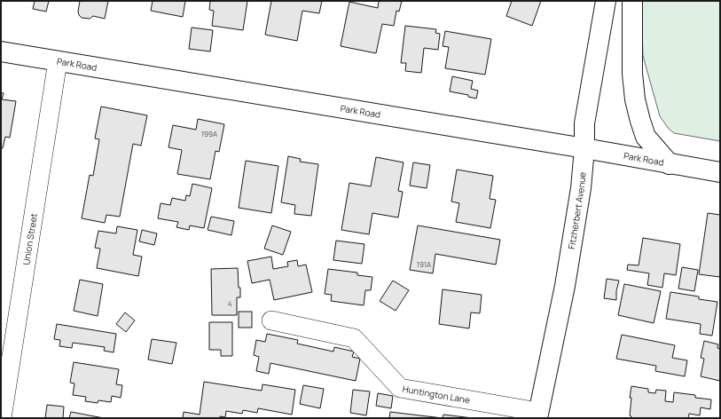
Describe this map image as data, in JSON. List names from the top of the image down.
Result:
{
  "streets": {
    "main road": ["Park Road", "Fitzherbert Avenue"],
    "street": ["Union Street", "Huntington Lane"]
  },
  "crossings": [
    ["Park Road", "Fitzherbert Avenue"],
    ["Park Road", "Union Street"],
    ["Fitzherbert Avenue", "Huntington Lane"]
  ],
  "house_numbers": ["199A", "191A", "4"]
}
